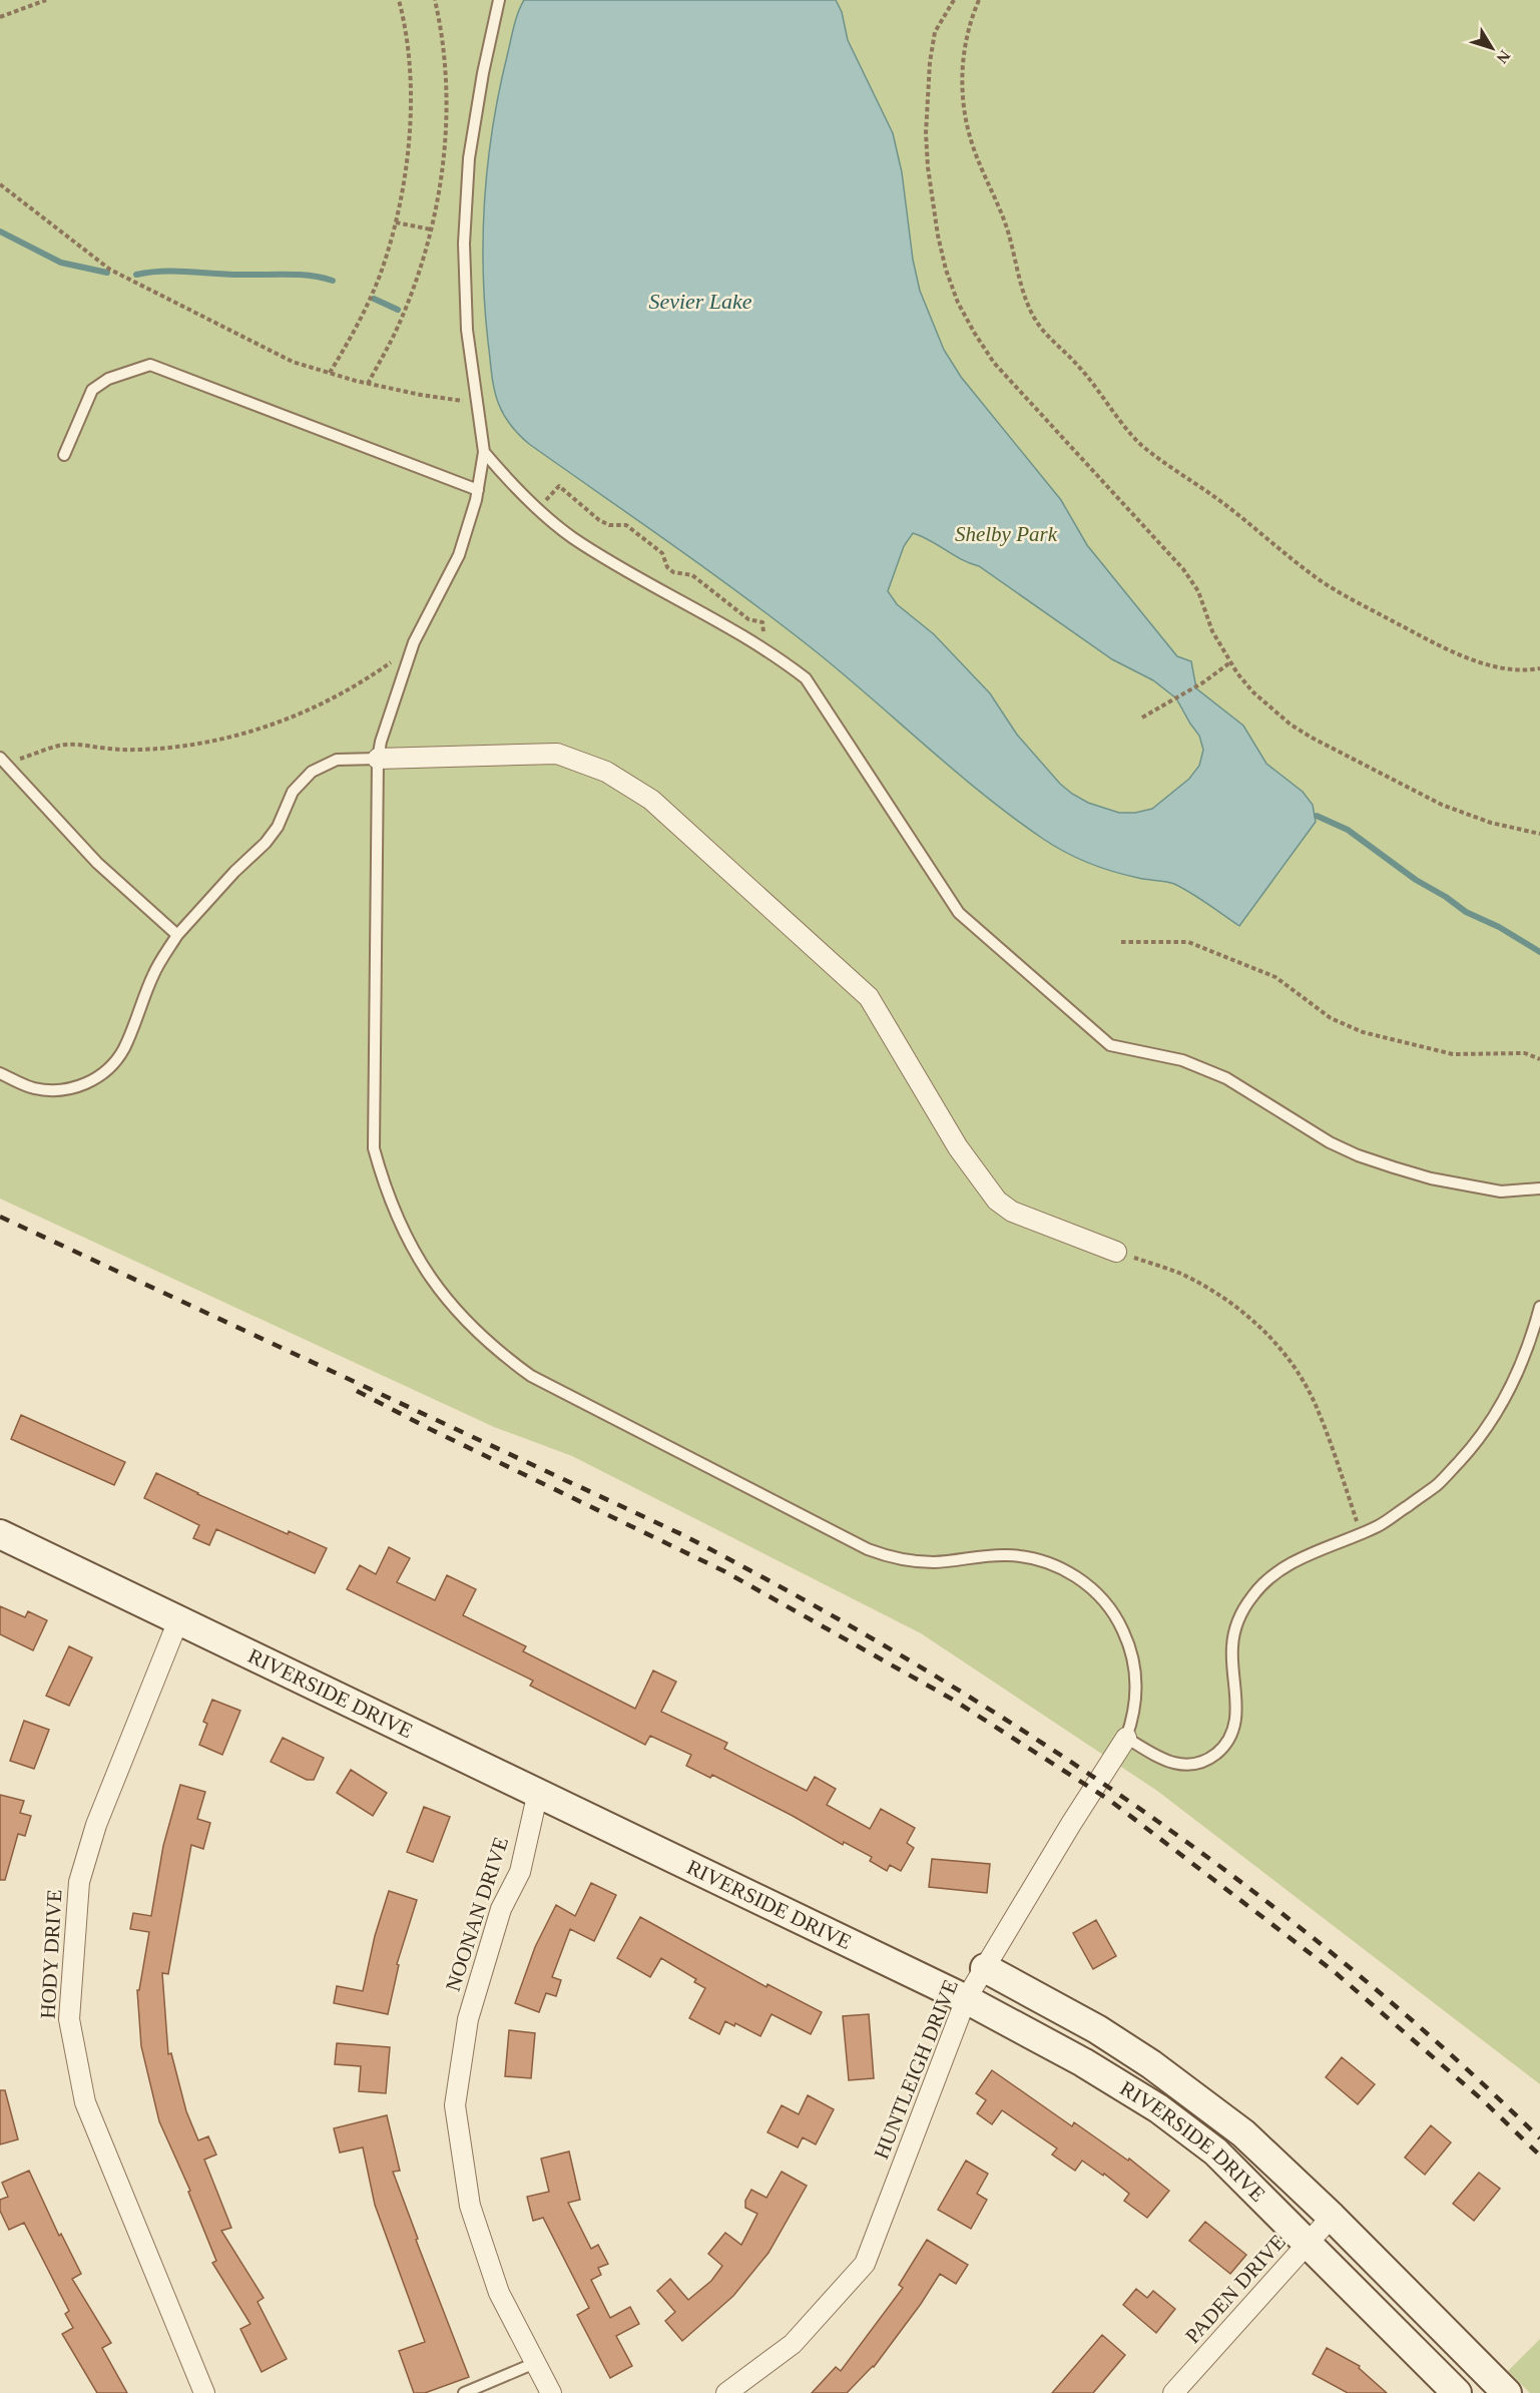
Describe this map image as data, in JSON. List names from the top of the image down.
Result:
{
  "streets": {
    "street": [
      "RIVERSIDE DRIVE",
      "NOONAN DRIVE",
      "HODY DRIVE",
      "HUNTLEIGH DRIVE",
      "PADEN DRIVE"
    ]
  },
  "crossings": [
    ["RIVERSIDE DRIVE", "NOONAN DRIVE"],
    ["RIVERSIDE DRIVE", "HODY DRIVE"],
    ["RIVERSIDE DRIVE", "HUNTLEIGH DRIVE"],
    ["RIVERSIDE DRIVE", "PADEN DRIVE"]
  ],
  "water": ["Sevier Lake"],
  "parks": ["Shelby Park"],
  "north": "bottom right"
}
